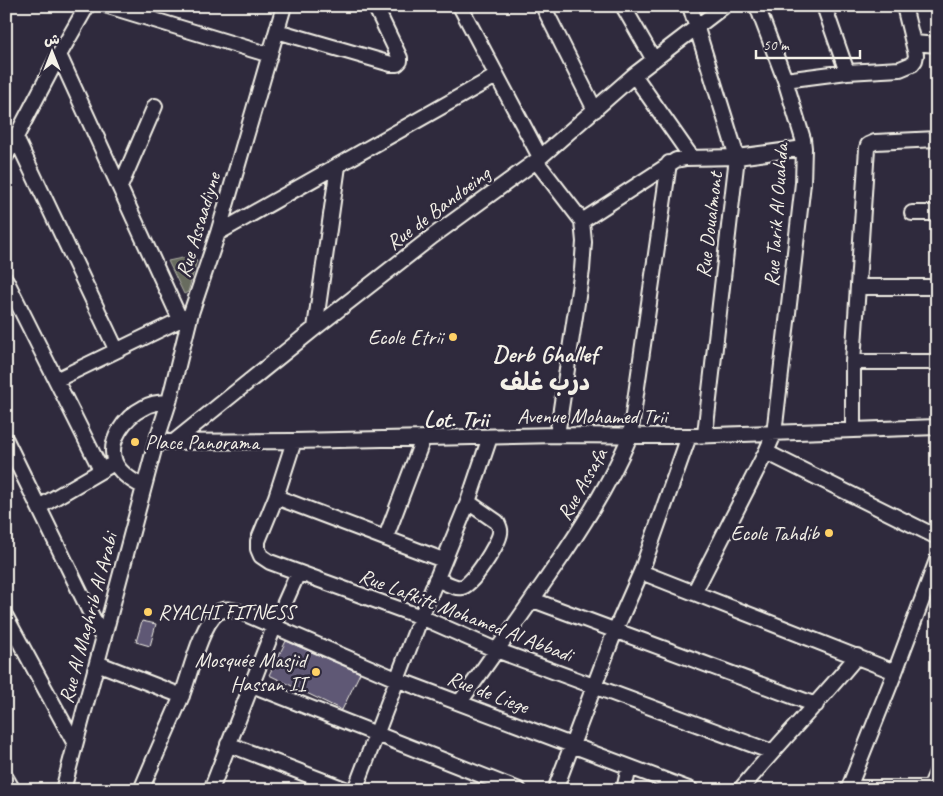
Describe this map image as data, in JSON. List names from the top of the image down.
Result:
{
  "streets": {
    "street": [
      "Rue de Bandoeing",
      "Rue Tarik Al Ouahda",
      "Rue Assaadiyne",
      "Rue Doualmont",
      "Avenue Mohamed Trii",
      "Rue Assafa",
      "Rue Lafkitt Mohamed Al Abbadi",
      "Rue Al Maghrib Al Arabi",
      "Rue de Liege"
    ]
  },
  "crossings": [
    ["Rue de Bandoeing", "Rue Doualmont"],
    ["Rue de Bandoeing", "Avenue Mohamed Trii"],
    ["Rue Tarik Al Ouahda", "Avenue Mohamed Trii"],
    ["Rue Assaadiyne", "Avenue Mohamed Trii"],
    ["Rue Assaadiyne", "Rue Al Maghrib Al Arabi"],
    ["Rue Doualmont", "Avenue Mohamed Trii"],
    ["Avenue Mohamed Trii", "Rue Assafa"],
    ["Avenue Mohamed Trii", "Rue Lafkitt Mohamed Al Abbadi"],
    ["Rue Assafa", "Rue Lafkitt Mohamed Al Abbadi"],
    ["Rue Assafa", "Rue de Liege"]
  ],
  "districts": ["Derb Ghallef درب غلف", "Lot. Trii"],
  "places": [
    "Ecole Etrii",
    "Place Panorama",
    "Ecole Tahdib",
    "RYACHI FITNESS",
    "Mosquée Masjid Hassan II"
  ],
  "scale_bar": "50 m",
  "north": "top"
}
